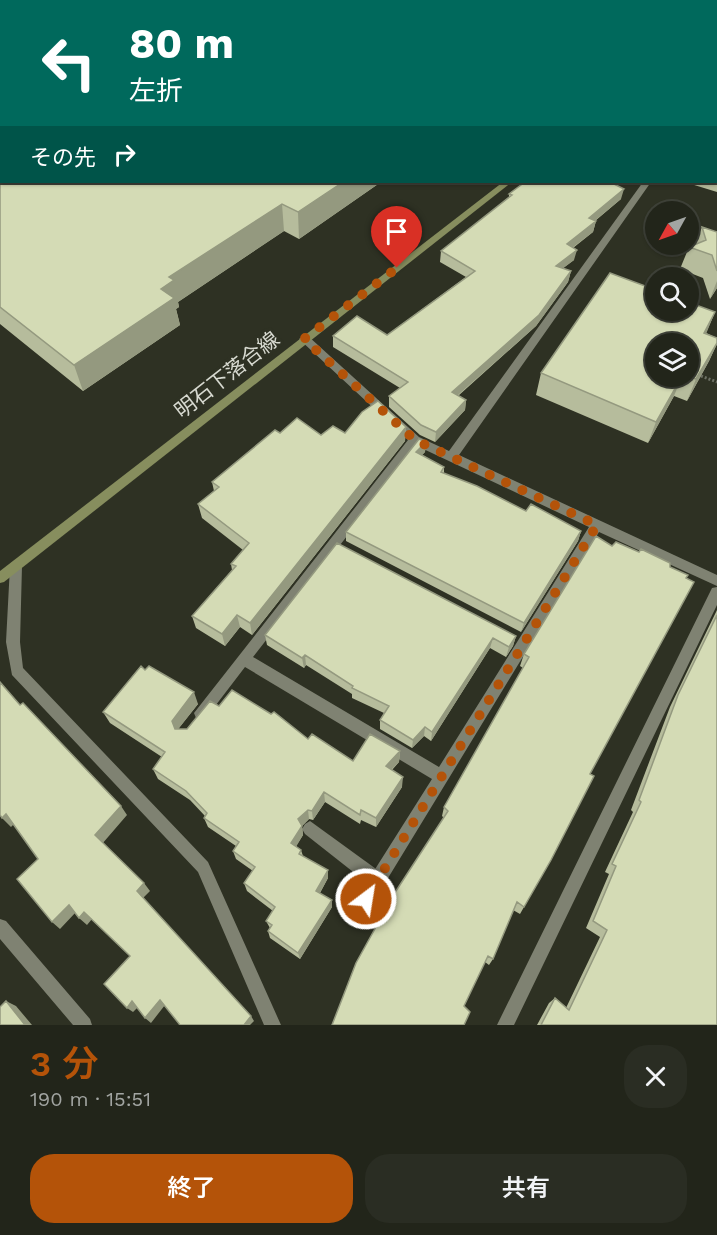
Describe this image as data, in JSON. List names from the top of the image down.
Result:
{
  "streets": {
    "main road": ["明石下落合線"]
  },
  "north": "bottom left",
  "page": {
    "turn": ["80 m", "左折"],
    "then": "その先",
    "heading": ["3 分", "190 m · 15:51"],
    "buttons": ["終了", "共有"]
  }
}
